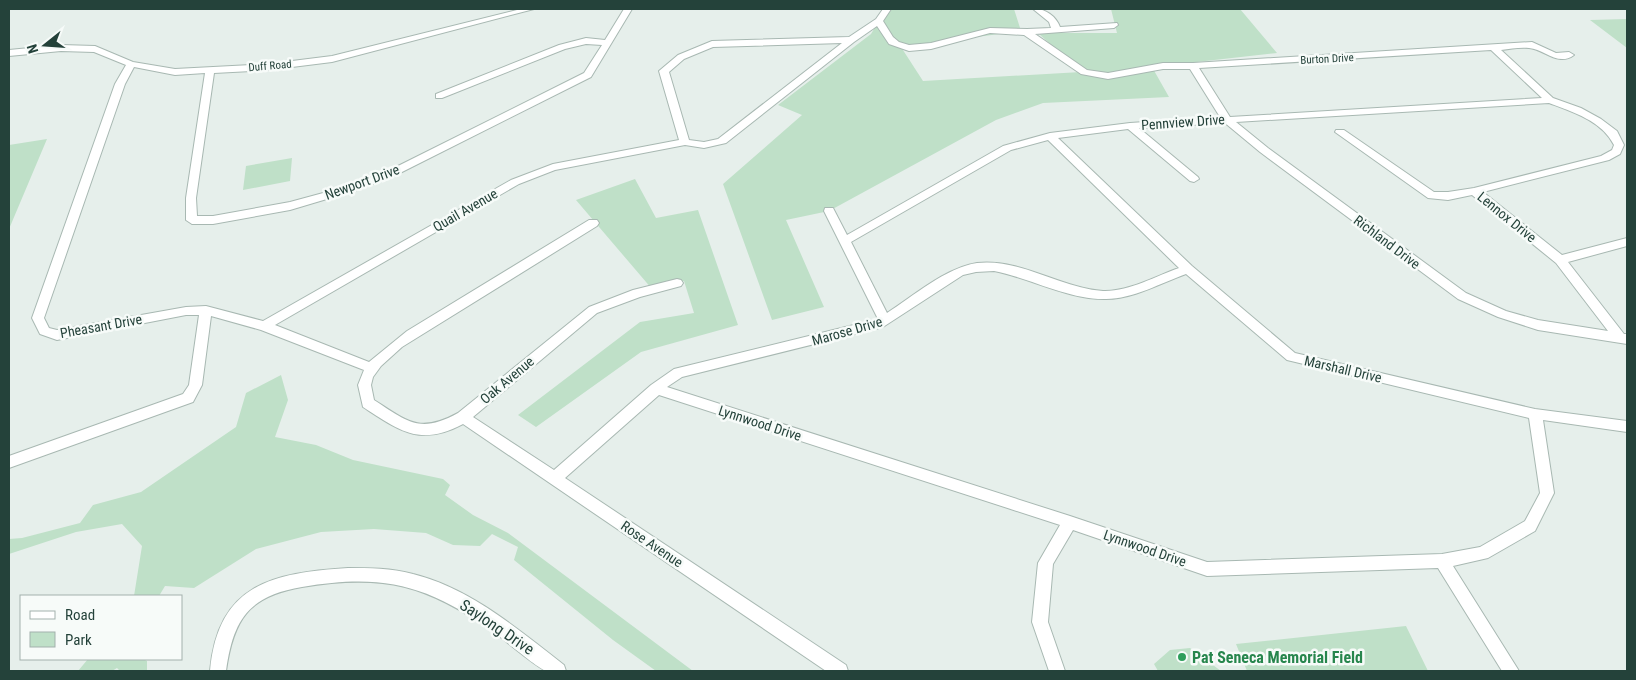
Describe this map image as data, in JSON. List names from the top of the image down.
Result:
{
  "streets": {
    "street": [
      "Burton Drive",
      "Duff Road",
      "Pennview Drive",
      "Newport Drive",
      "Quail Avenue",
      "Lennox Drive",
      "Richland Drive",
      "Pheasant Drive",
      "Marose Drive",
      "Marshall Drive",
      "Oak Avenue",
      "Lynnwood Drive",
      "Rose Avenue",
      "Saylong Drive"
    ]
  },
  "crossings": [
    ["Burton Drive", "Richland Drive"],
    ["Duff Road", "Newport Drive"],
    ["Duff Road", "Pheasant Drive"],
    ["Pennview Drive", "Richland Drive"],
    ["Pennview Drive", "Marshall Drive"],
    ["Quail Avenue", "Pheasant Drive"],
    ["Lennox Drive", "Richland Drive"],
    ["Pheasant Drive", "Oak Avenue"],
    ["Marose Drive", "Marshall Drive"],
    ["Marose Drive", "Lynnwood Drive"],
    ["Marose Drive", "Rose Avenue"],
    ["Marshall Drive", "Lynnwood Drive"],
    ["Oak Avenue", "Rose Avenue"]
  ],
  "places": ["Pat Seneca Memorial Field"],
  "legend": ["Road", "Park"],
  "north": "left"
}
